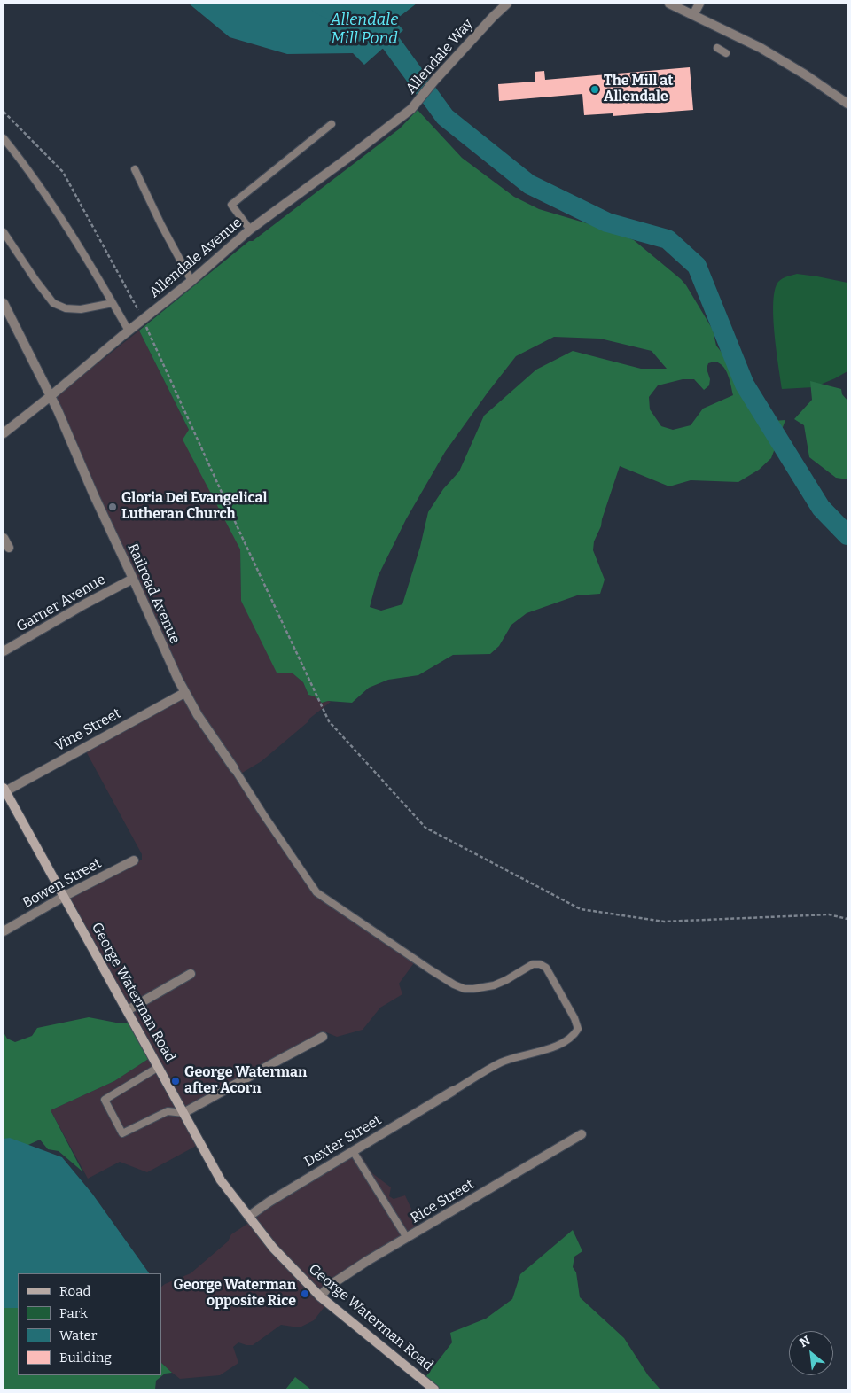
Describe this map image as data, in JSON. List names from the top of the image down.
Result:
{
  "streets": {
    "main road": ["George Waterman Road"],
    "street": [
      "Allendale Way",
      "Allendale Avenue",
      "Railroad Avenue",
      "Garner Avenue",
      "Vine Street",
      "Bowen Street",
      "Dexter Street",
      "Rice Street"
    ]
  },
  "crossings": [
    ["Allendale Way", "Allendale Avenue"],
    ["Allendale Avenue", "Railroad Avenue"],
    ["Railroad Avenue", "Garner Avenue"],
    ["Railroad Avenue", "Vine Street"],
    ["Vine Street", "George Waterman Road"],
    ["Bowen Street", "George Waterman Road"],
    ["George Waterman Road", "Dexter Street"],
    ["George Waterman Road", "Rice Street"]
  ],
  "water": ["Allendale Mill Pond"],
  "places": [
    "The Mill at Allendale",
    "Gloria Dei Evangelical Lutheran Church",
    "George Waterman after Acorn",
    "George Waterman opposite Rice"
  ],
  "legend": [
    "Road",
    "Park",
    "Water",
    "Building"
  ],
  "north": "top left"
}
